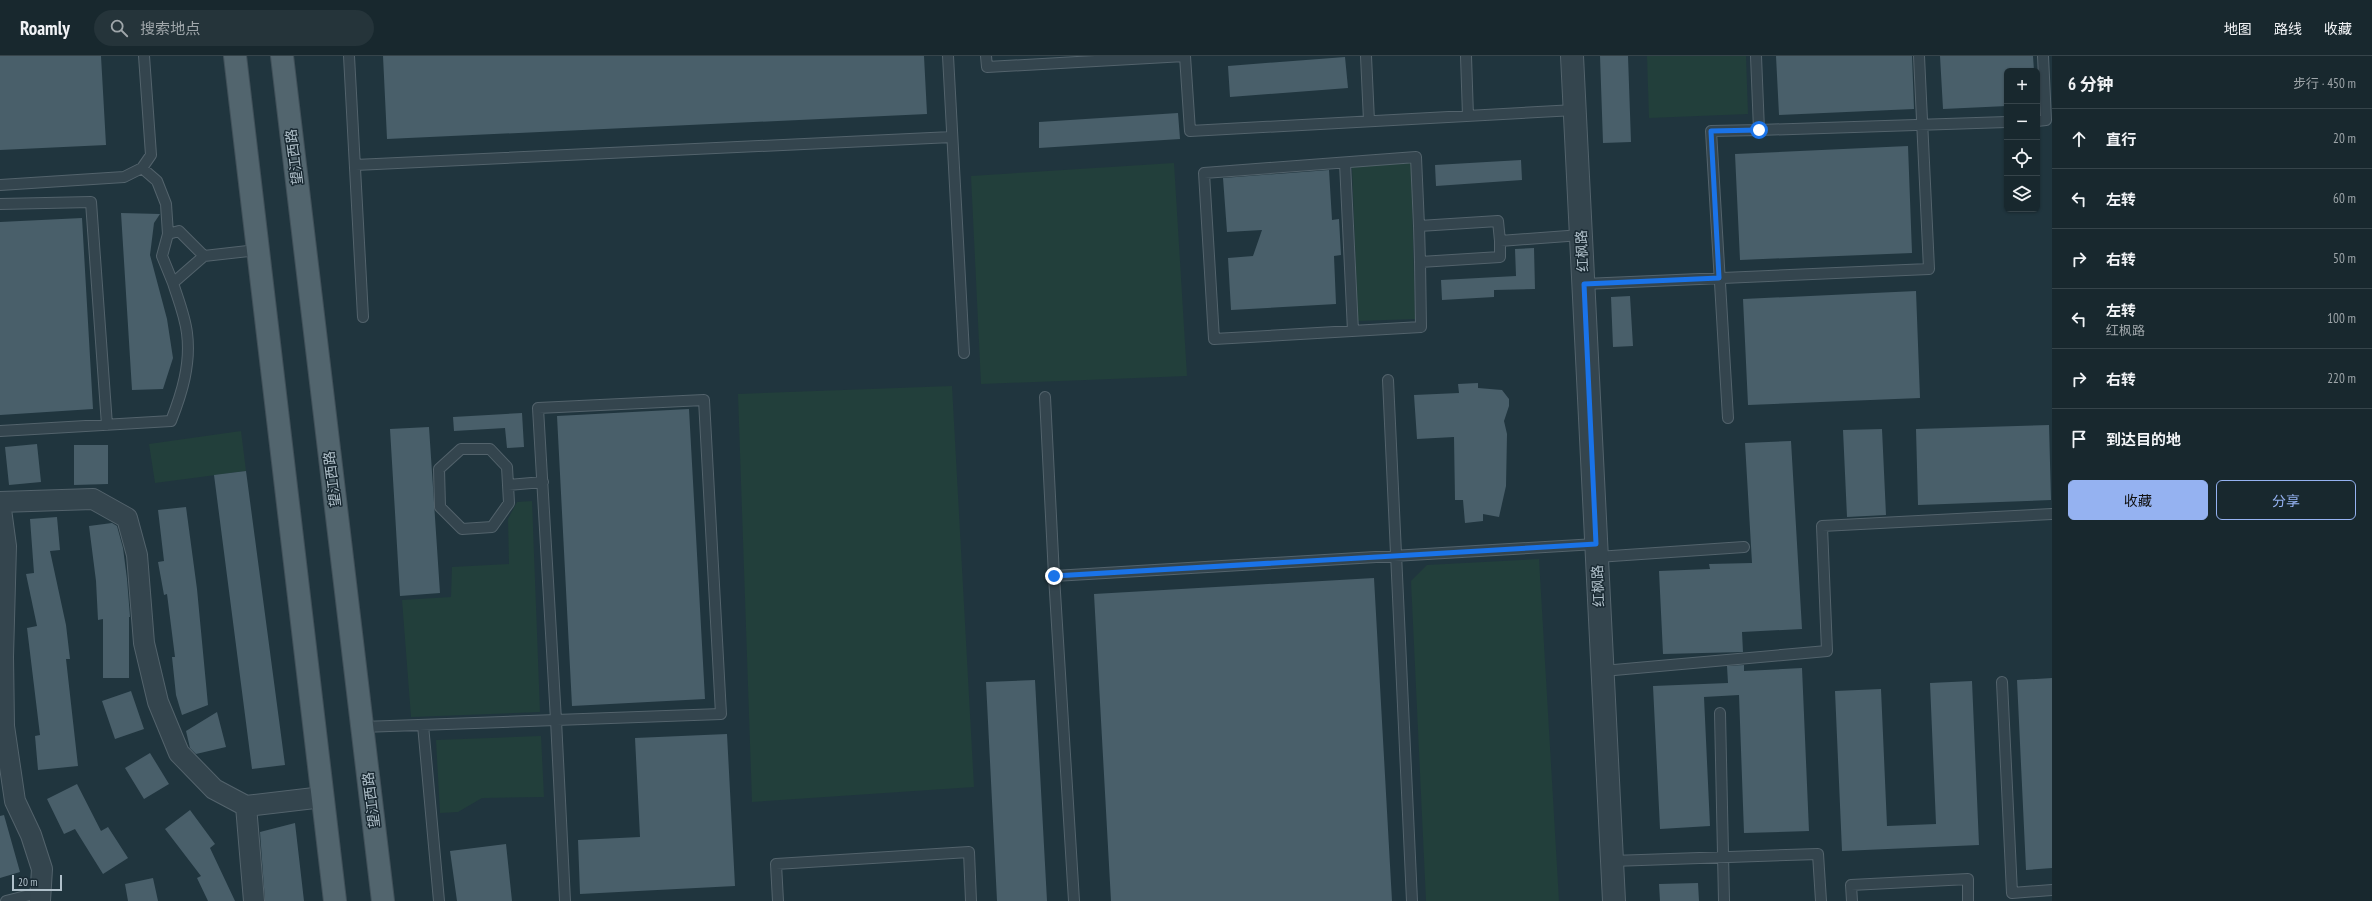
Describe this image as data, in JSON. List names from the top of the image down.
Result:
{
  "streets": {
    "main road": ["望江西路"],
    "street": ["红枫路"]
  },
  "scale_bar": "20 m",
  "page": {
    "header": "Roamly",
    "search": "搜索地点",
    "nav": ["地图", "路线", "收藏"],
    "heading": ["6 分钟", "步行 · 450 m"],
    "map_buttons": ["+", "−"],
    "list": [
      ["直行", "20 m"],
      ["左转", "60 m"],
      ["右转", "50 m"],
      ["左转", "红枫路", "100 m"],
      ["右转", "220 m"],
      "到达目的地"
    ],
    "buttons": ["收藏", "分享"],
    "scale": "20 m"
  }
}
